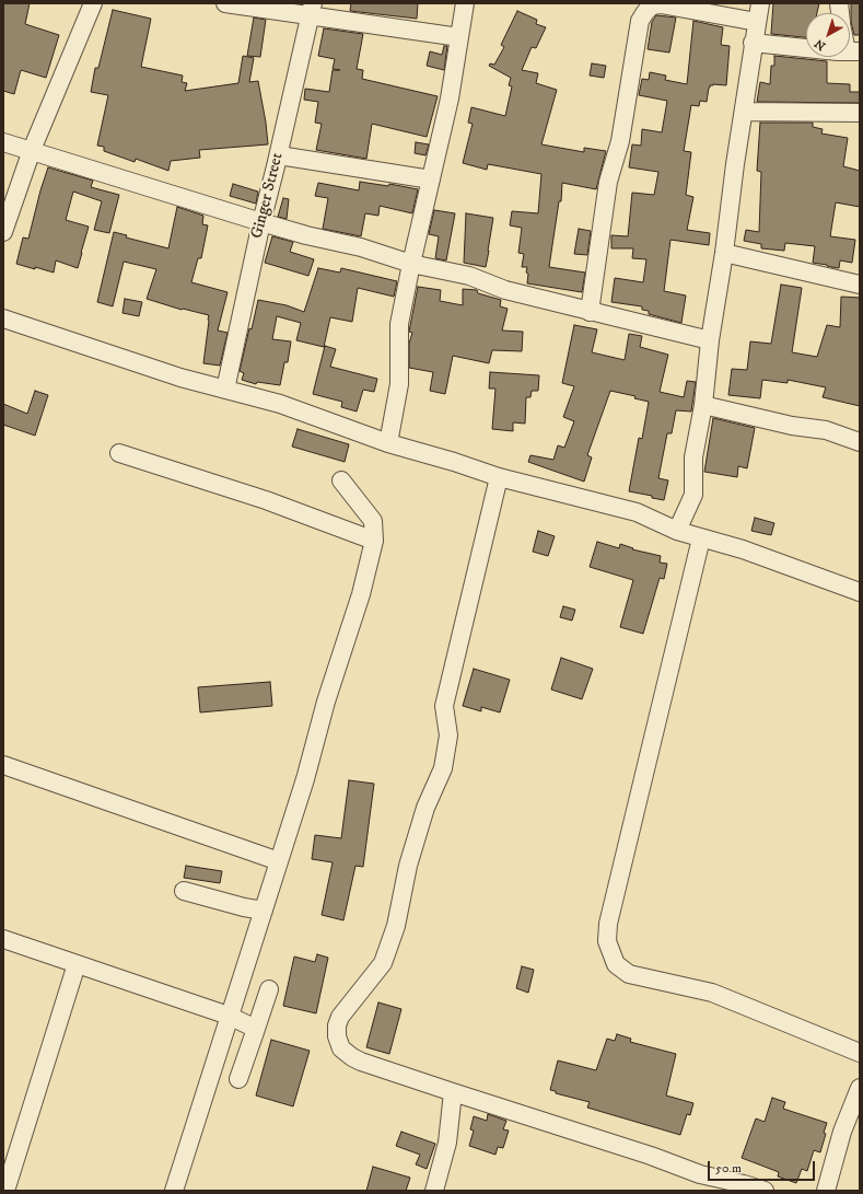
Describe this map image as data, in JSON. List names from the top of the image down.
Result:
{
  "streets": {
    "street": ["Ginger Street"]
  },
  "scale_bar": "50 m",
  "north": "bottom left"
}
